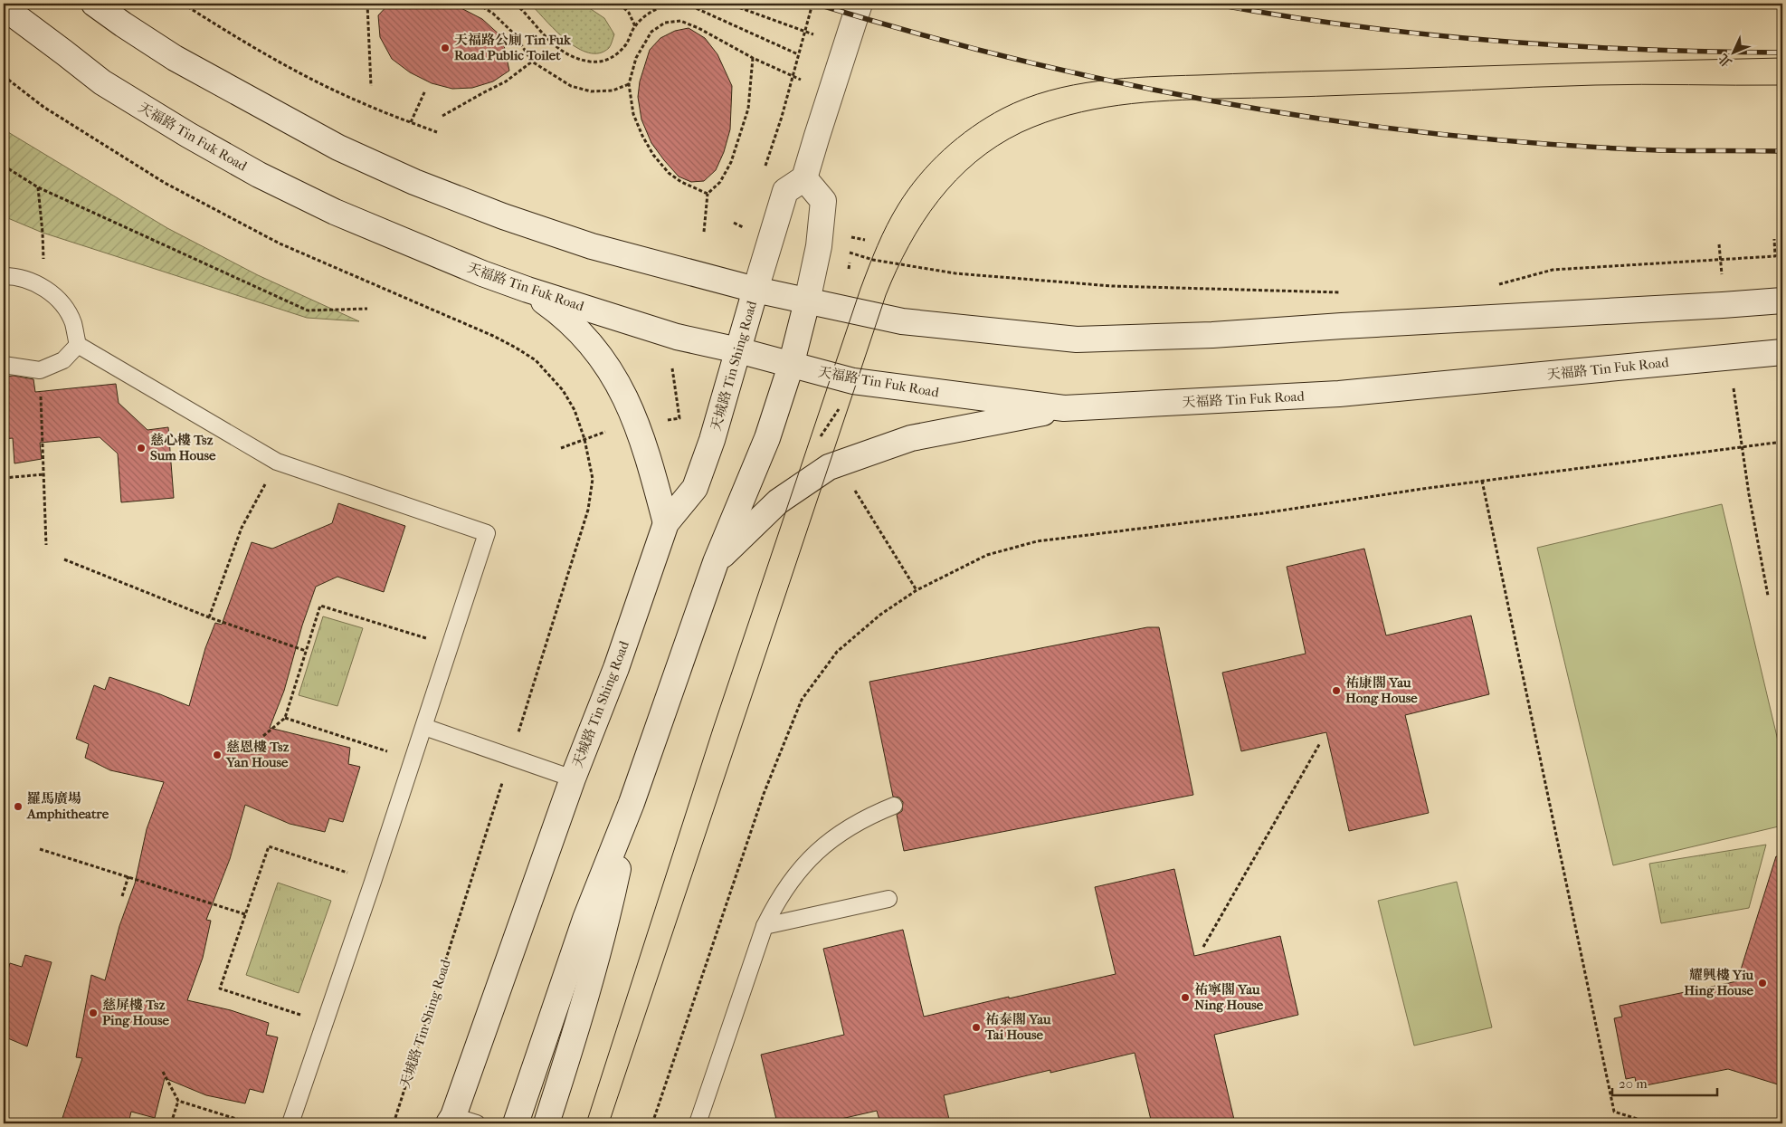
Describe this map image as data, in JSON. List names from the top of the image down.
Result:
{
  "streets": {
    "main road": ["天福路 Tin Fuk Road", "天城路 Tin Shing Road"]
  },
  "crossings": [
    ["天福路 Tin Fuk Road", "天城路 Tin Shing Road"]
  ],
  "places": [
    "天福路公廁 Tin Fuk Road Public Toilet",
    "慈心樓 Tsz Sum House",
    "祐康閣 Yau Hong House",
    "慈恩樓 Tsz Yan House",
    "羅馬廣場 Amphitheatre",
    "耀興樓 Yiu Hing House",
    "祐寧閣 Yau Ning House",
    "慈屏樓 Tsz Ping House",
    "祐泰閣 Yau Tai House"
  ],
  "scale_bar": "20 m",
  "north": "bottom left"
}
